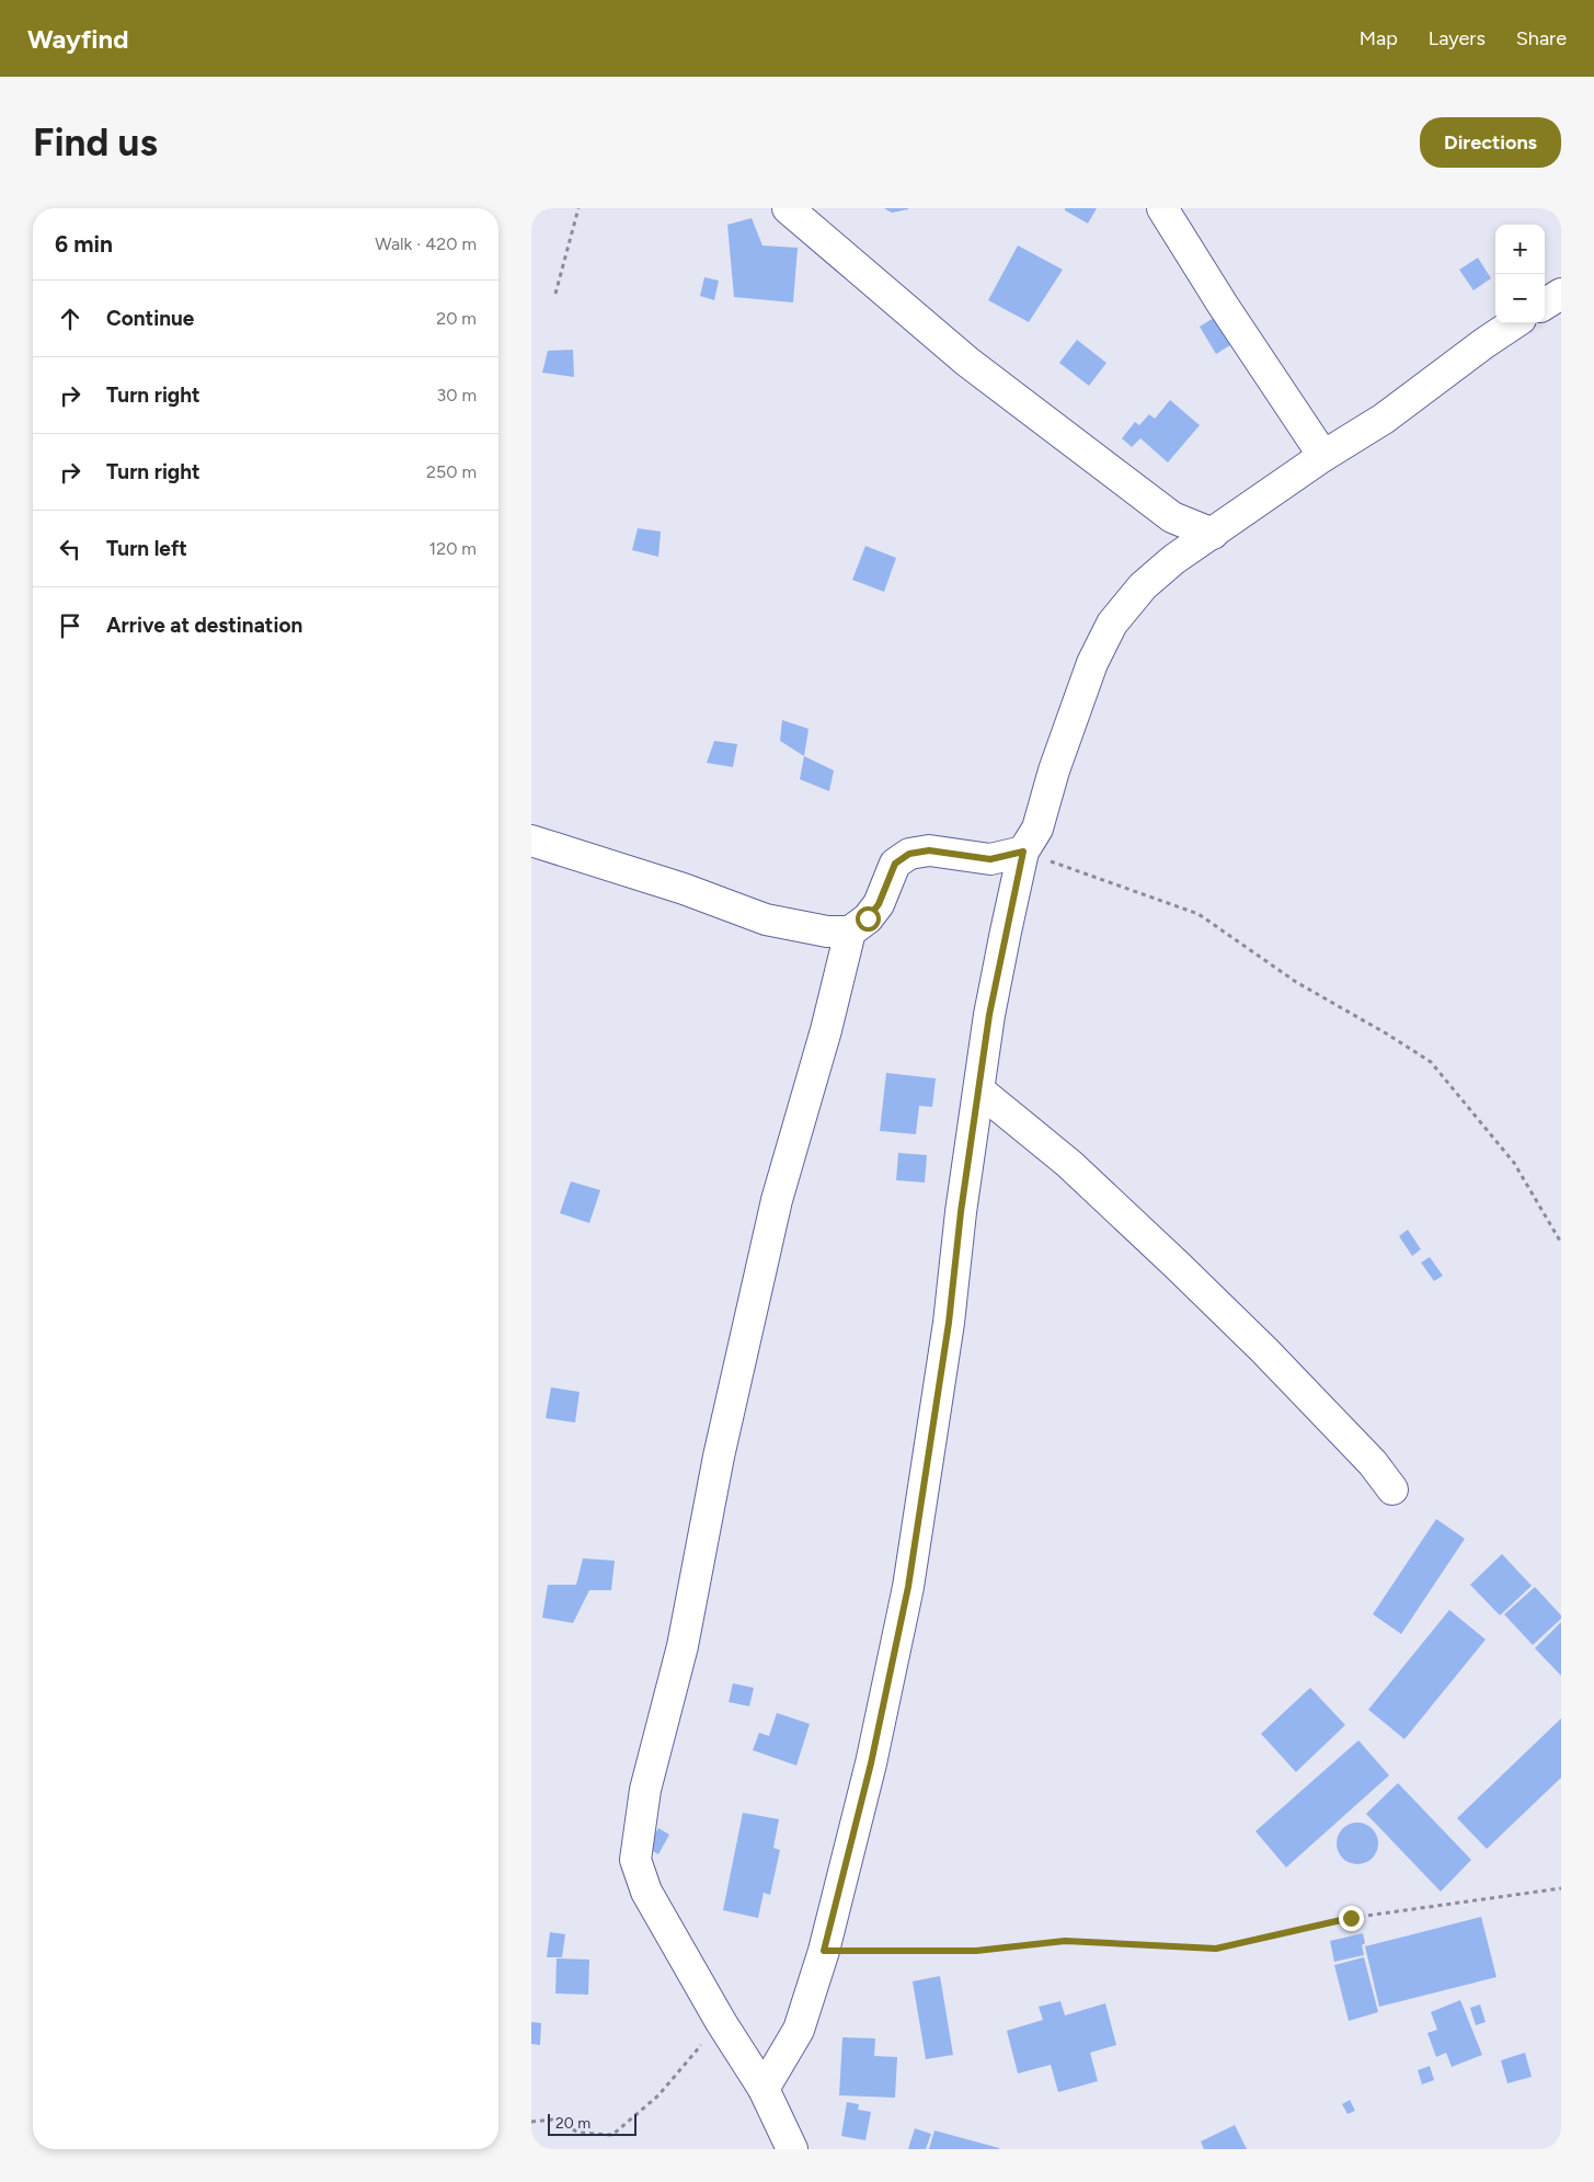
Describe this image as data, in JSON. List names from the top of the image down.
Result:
{
  "scale_bar": "20 m",
  "page": {
    "header": "Wayfind",
    "nav": ["Map", "Layers", "Share"],
    "buttons": "Directions",
    "title": "Find us",
    "heading": ["6 min", "Walk · 420 m"],
    "map_buttons": ["+", "−"],
    "list": [
      ["Continue", "20 m"],
      ["Turn right", "30 m"],
      ["Turn right", "250 m"],
      ["Turn left", "120 m"],
      "Arrive at destination"
    ],
    "scale": "20 m"
  }
}
